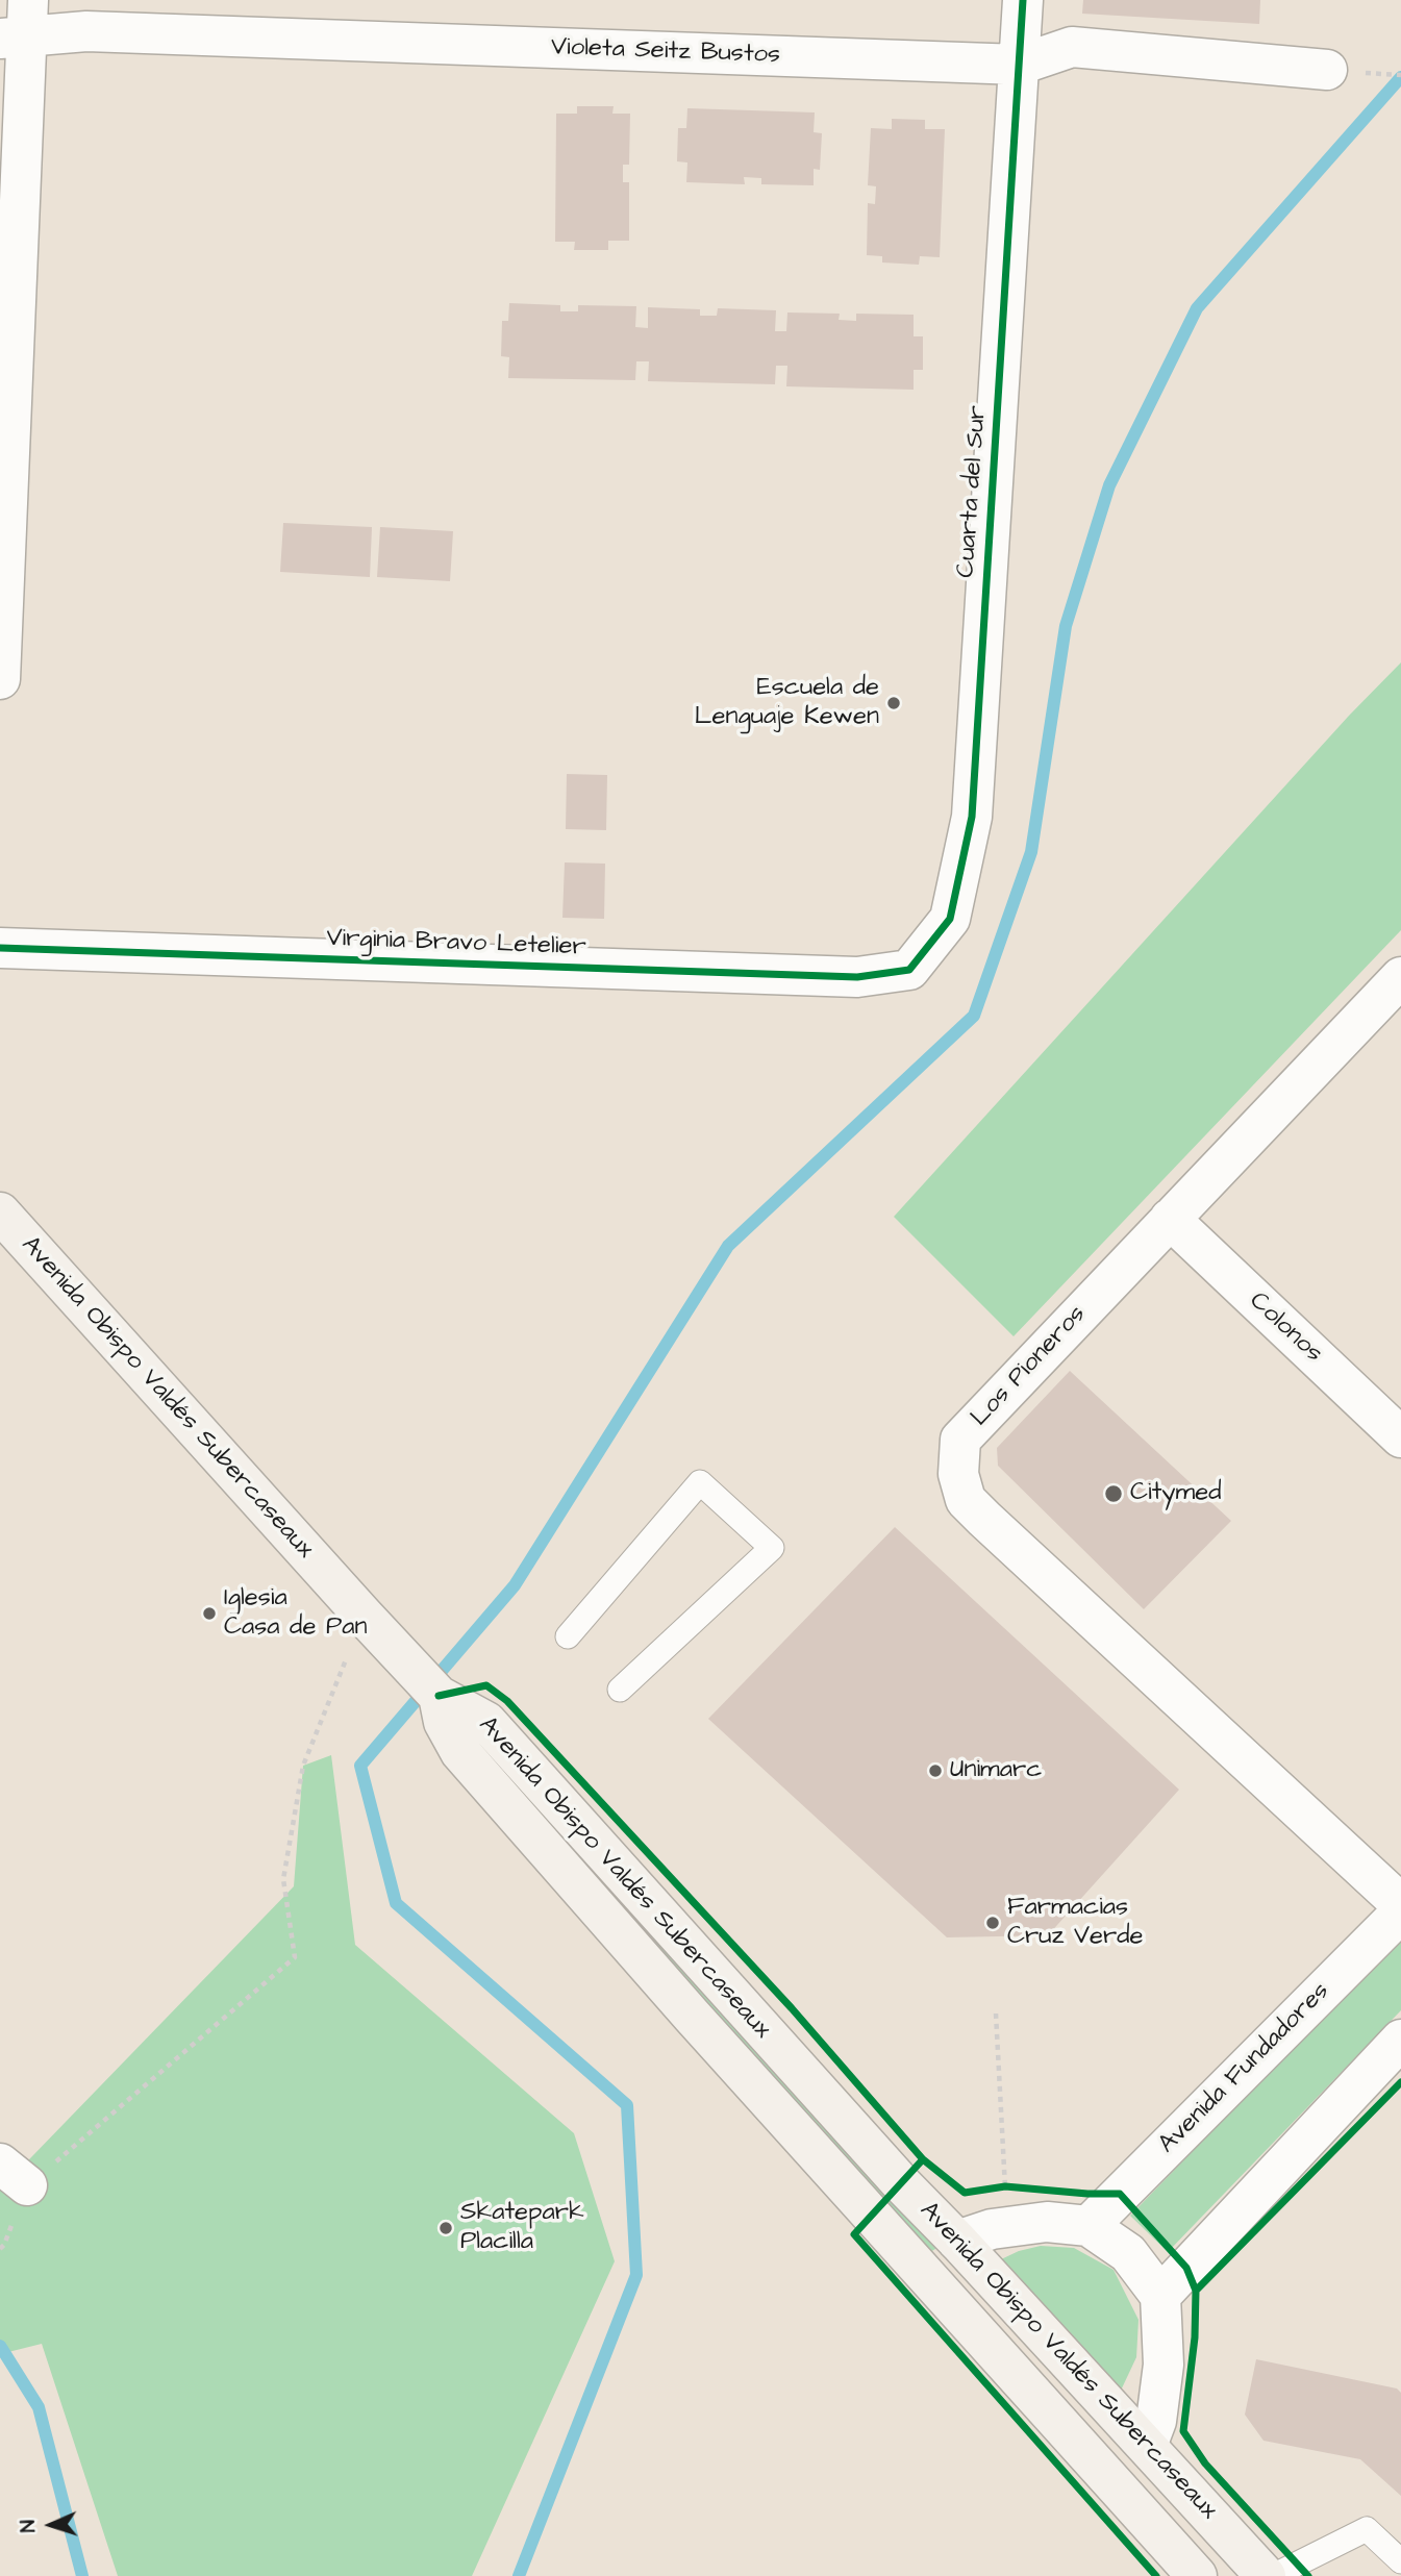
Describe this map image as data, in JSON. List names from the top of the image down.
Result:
{
  "streets": {
    "main road": ["Avenida Obispo Valdés Subercaseaux"],
    "street": [
      "Violeta Seitz Bustos",
      "Cuarta del Sur",
      "Virginia Bravo Letelier",
      "Colonos",
      "Los Pioneros",
      "Avenida Fundadores"
    ]
  },
  "crossings": [
    ["Violeta Seitz Bustos", "Cuarta del Sur"],
    ["Cuarta del Sur", "Virginia Bravo Letelier"],
    ["Colonos", "Los Pioneros"]
  ],
  "places": [
    "Escuela de Lenguaje Kewen",
    "Citymed",
    "Iglesia Casa de Pan",
    "Unimarc",
    "Farmacias Cruz Verde",
    "Skatepark Placilla"
  ],
  "north": "left"
}
